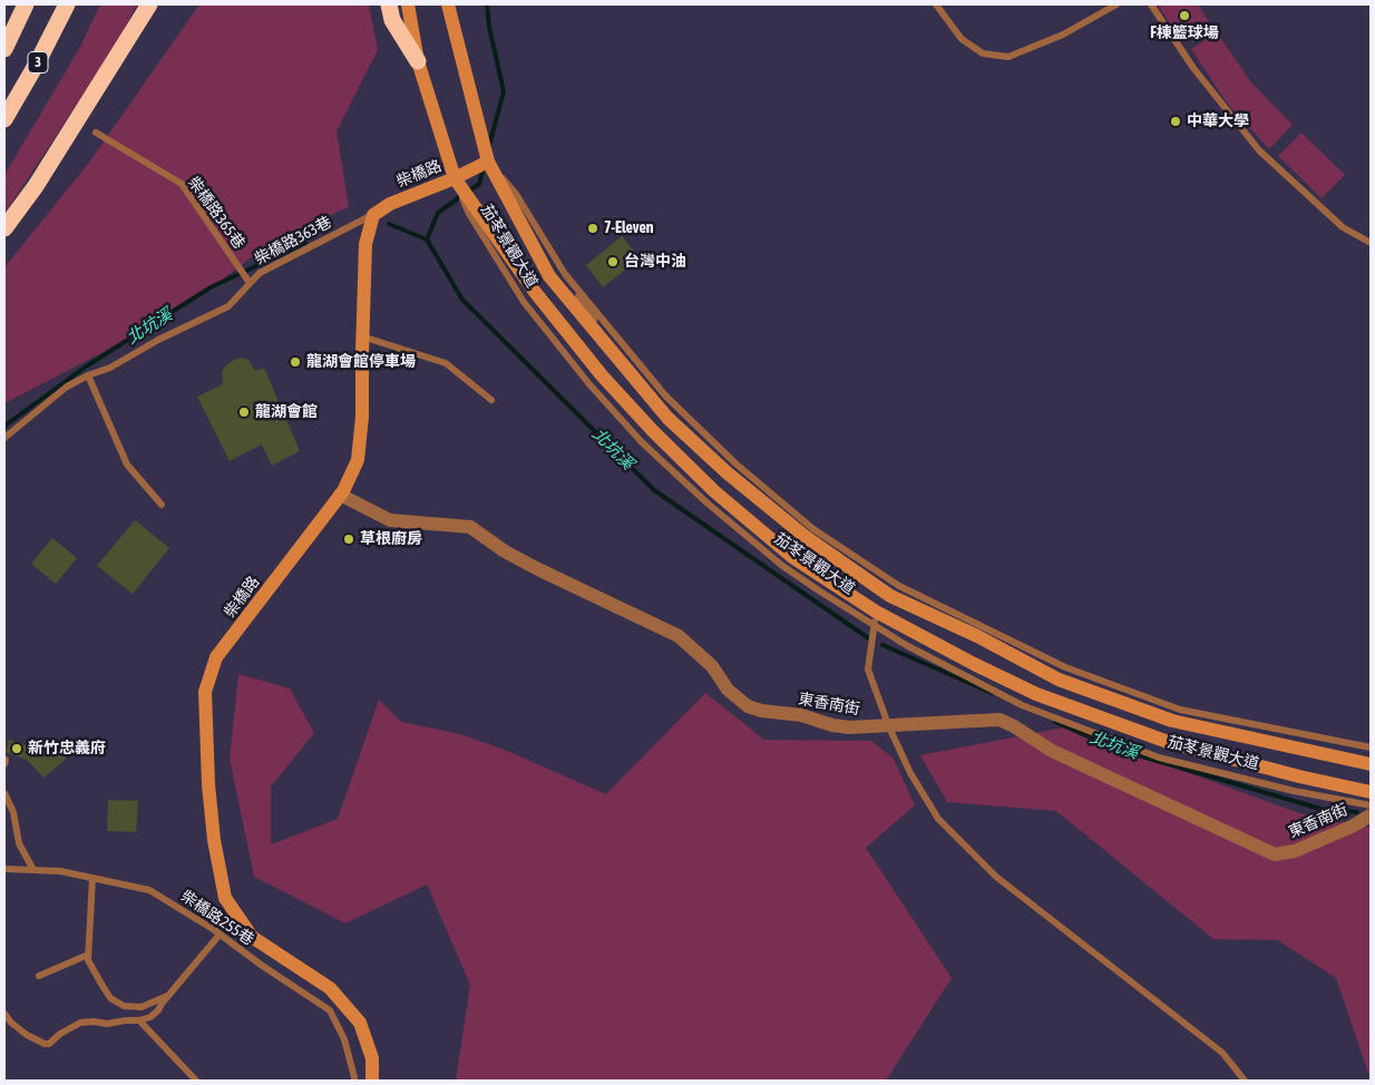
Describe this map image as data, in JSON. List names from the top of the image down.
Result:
{
  "streets": {
    "highway": ["3"],
    "street": ["柴橋路", "茄苳景觀大道", "東香南街"],
    "lane": ["柴橋路365巷", "柴橋路363巷", "柴橋路255巷"]
  },
  "crossings": [
    ["柴橋路", "柴橋路363巷"],
    ["柴橋路", "茄苳景觀大道"],
    ["柴橋路", "東香南街"],
    ["柴橋路365巷", "柴橋路363巷"]
  ],
  "water": ["北坑溪"],
  "places": [
    "F棟籃球場",
    "中華大學",
    "7-Eleven",
    "台灣中油",
    "龍湖會館停車場",
    "龍湖會館",
    "草根廚房",
    "新竹忠義府"
  ]
}
